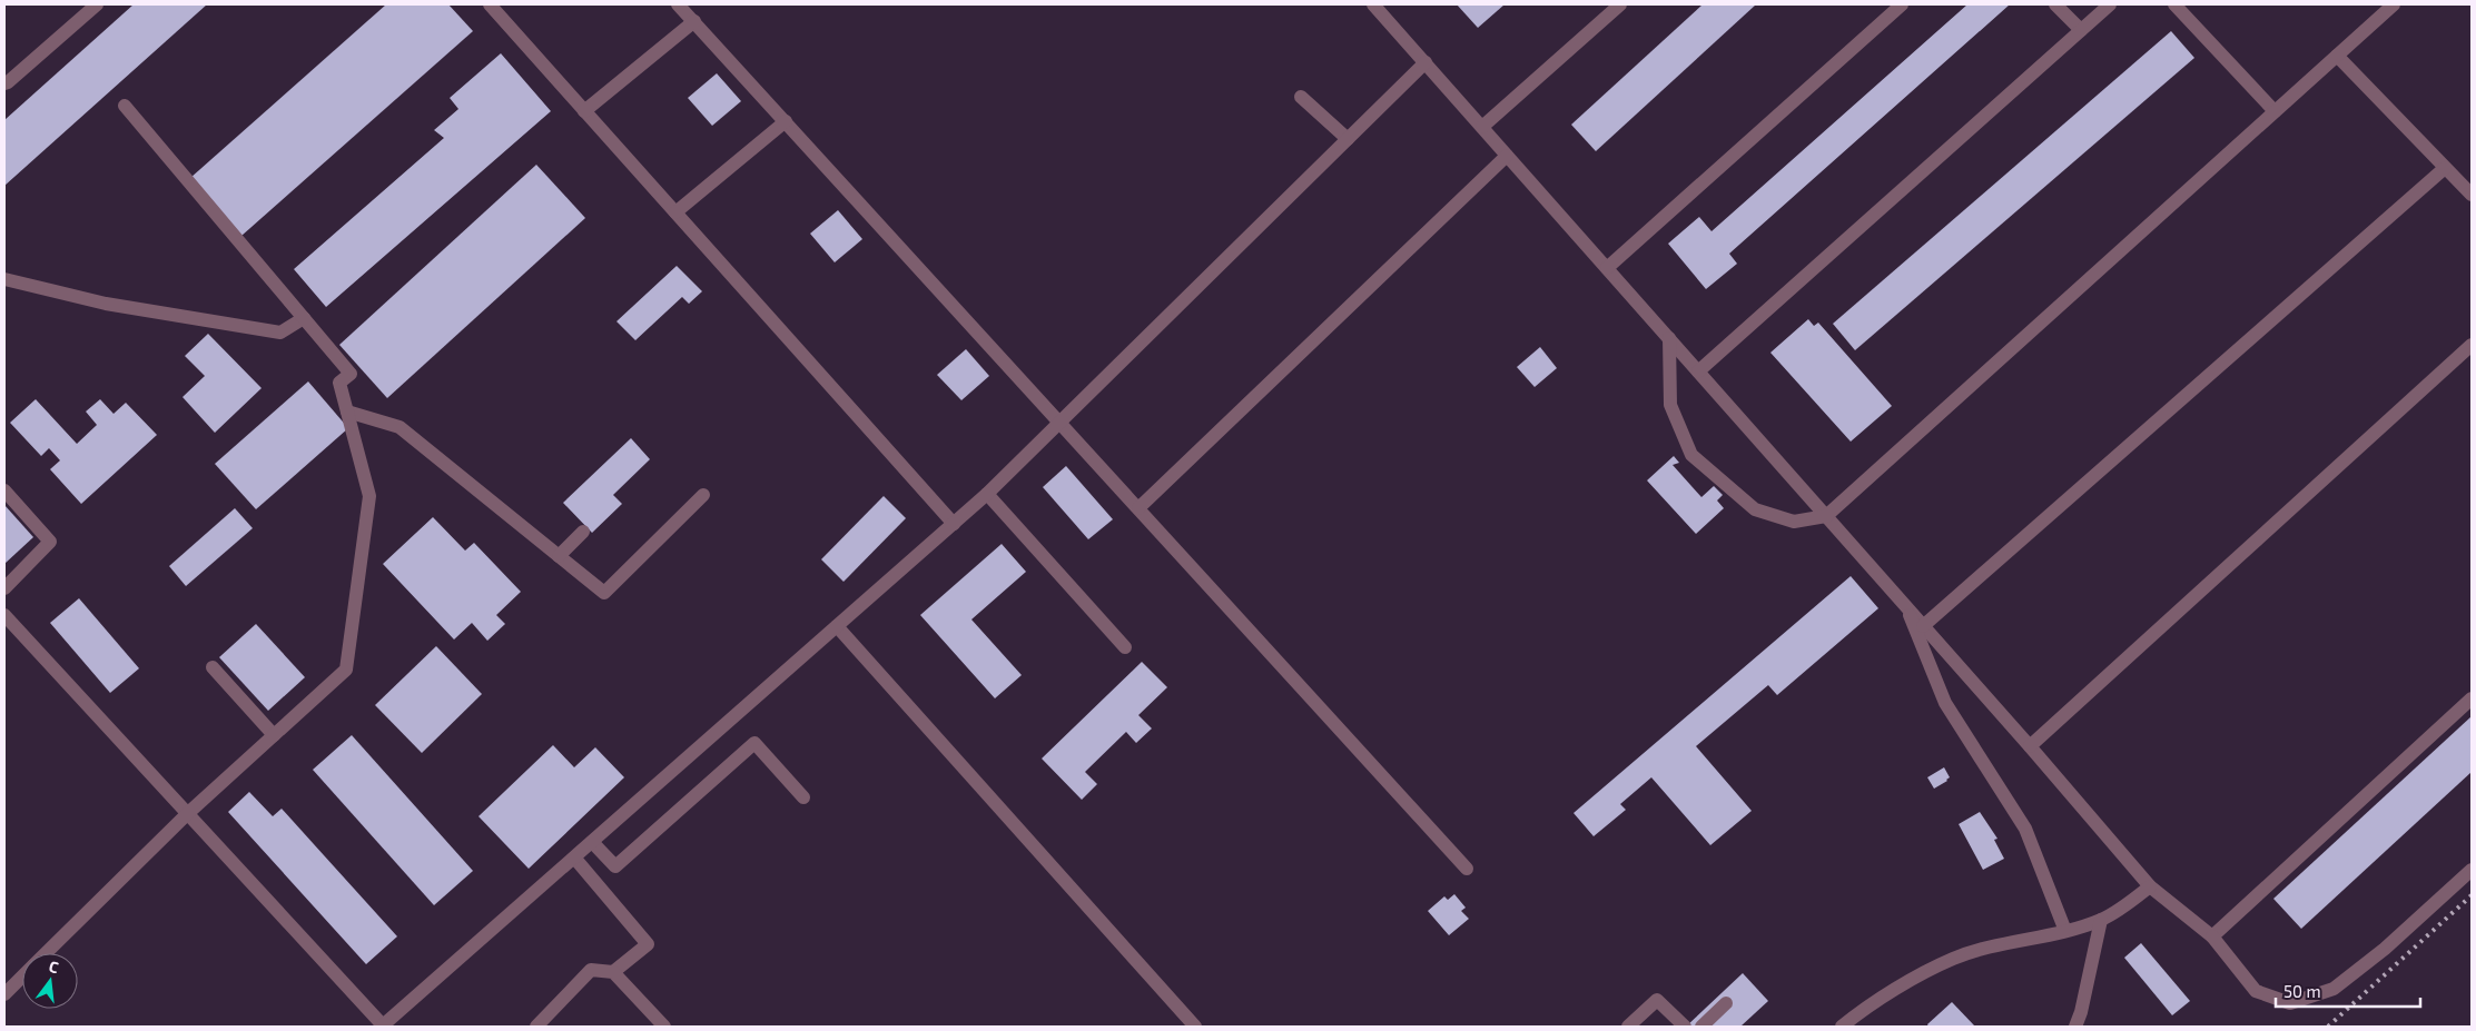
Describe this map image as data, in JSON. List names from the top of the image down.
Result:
{
  "scale_bar": "50 m",
  "north": "top"
}
